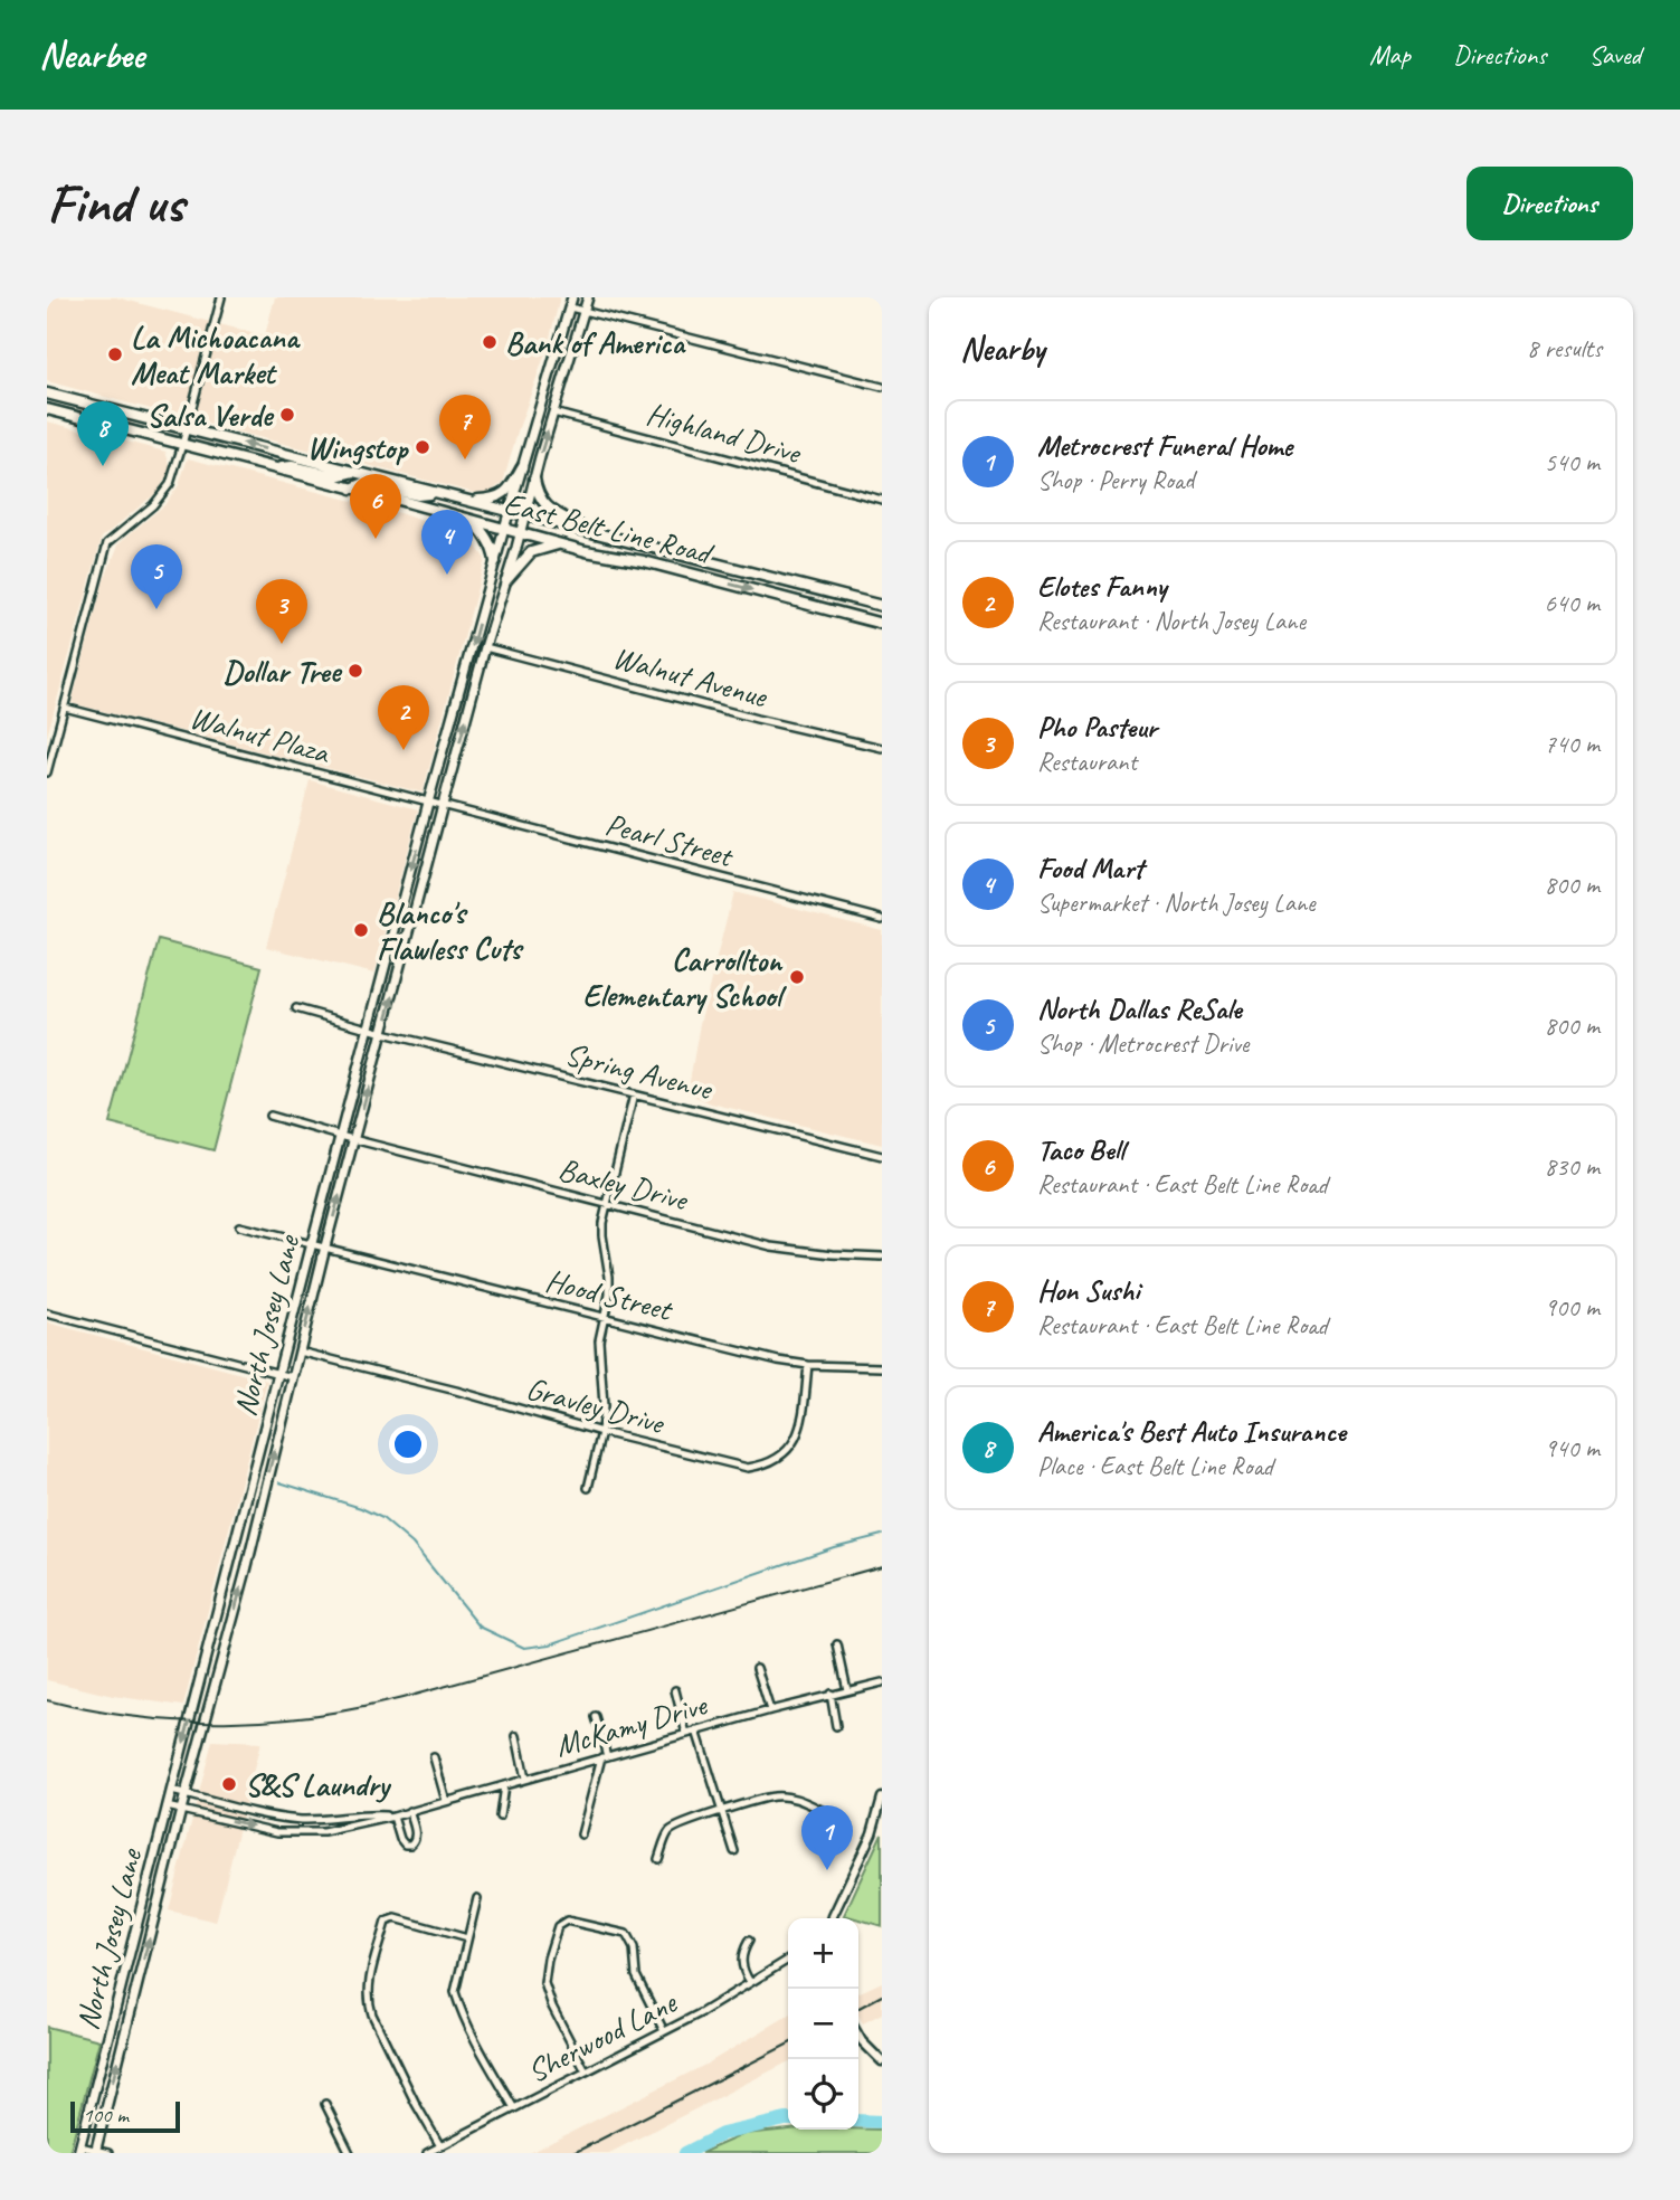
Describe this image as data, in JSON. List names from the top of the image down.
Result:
{
  "streets": {
    "main road": ["East Belt Line Road", "North Josey Lane"],
    "street": [
      "Highland Drive",
      "Walnut Avenue",
      "Walnut Plaza",
      "Pearl Street",
      "Spring Avenue",
      "Baxley Drive",
      "Hood Street",
      "Gravley Drive",
      "McKamy Drive",
      "Sherwood Lane"
    ]
  },
  "crossings": [
    ["Highland Drive", "North Josey Lane"],
    ["East Belt Line Road", "North Josey Lane"],
    ["Walnut Avenue", "North Josey Lane"],
    ["Walnut Plaza", "Pearl Street"],
    ["Walnut Plaza", "North Josey Lane"],
    ["Pearl Street", "North Josey Lane"],
    ["Spring Avenue", "North Josey Lane"],
    ["Baxley Drive", "North Josey Lane"],
    ["Hood Street", "North Josey Lane"],
    ["Hood Street", "Gravley Drive"],
    ["North Josey Lane", "Gravley Drive"],
    ["North Josey Lane", "McKamy Drive"]
  ],
  "places": [
    "Bank of America",
    "La Michoacana Meat Market",
    "Salsa Verde",
    "Wingstop",
    "Dollar Tree",
    "Blanco's Flawless Cuts",
    "Carrollton Elementary School",
    "S&S Laundry"
  ],
  "scale_bar": "100 m",
  "page": {
    "header": "Nearbee",
    "nav": ["Map", "Directions", "Saved"],
    "buttons": "Directions",
    "title": "Find us",
    "heading": ["Nearby", "8 results"],
    "pins": [
      "7",
      "8",
      "6",
      "4",
      "5",
      "3",
      "2",
      "1"
    ],
    "list": [
      {
        "mark": "1",
        "name": "Metrocrest Funeral Home",
        "note": "Shop · Perry Road",
        "value": "540 m"
      },
      {
        "mark": "2",
        "name": "Elotes Fanny",
        "note": "Restaurant · North Josey Lane",
        "value": "640 m"
      },
      {
        "mark": "3",
        "name": "Pho Pasteur",
        "note": "Restaurant",
        "value": "740 m"
      },
      {
        "mark": "4",
        "name": "Food Mart",
        "note": "Supermarket · North Josey Lane",
        "value": "800 m"
      },
      {
        "mark": "5",
        "name": "North Dallas ReSale",
        "note": "Shop · Metrocrest Drive",
        "value": "800 m"
      },
      {
        "mark": "6",
        "name": "Taco Bell",
        "note": "Restaurant · East Belt Line Road",
        "value": "830 m"
      },
      {
        "mark": "7",
        "name": "Hon Sushi",
        "note": "Restaurant · East Belt Line Road",
        "value": "900 m"
      },
      {
        "mark": "8",
        "name": "America's Best Auto Insurance",
        "note": "Place · East Belt Line Road",
        "value": "940 m"
      }
    ],
    "map_buttons": ["+", "−"],
    "scale": "100 m"
  }
}
